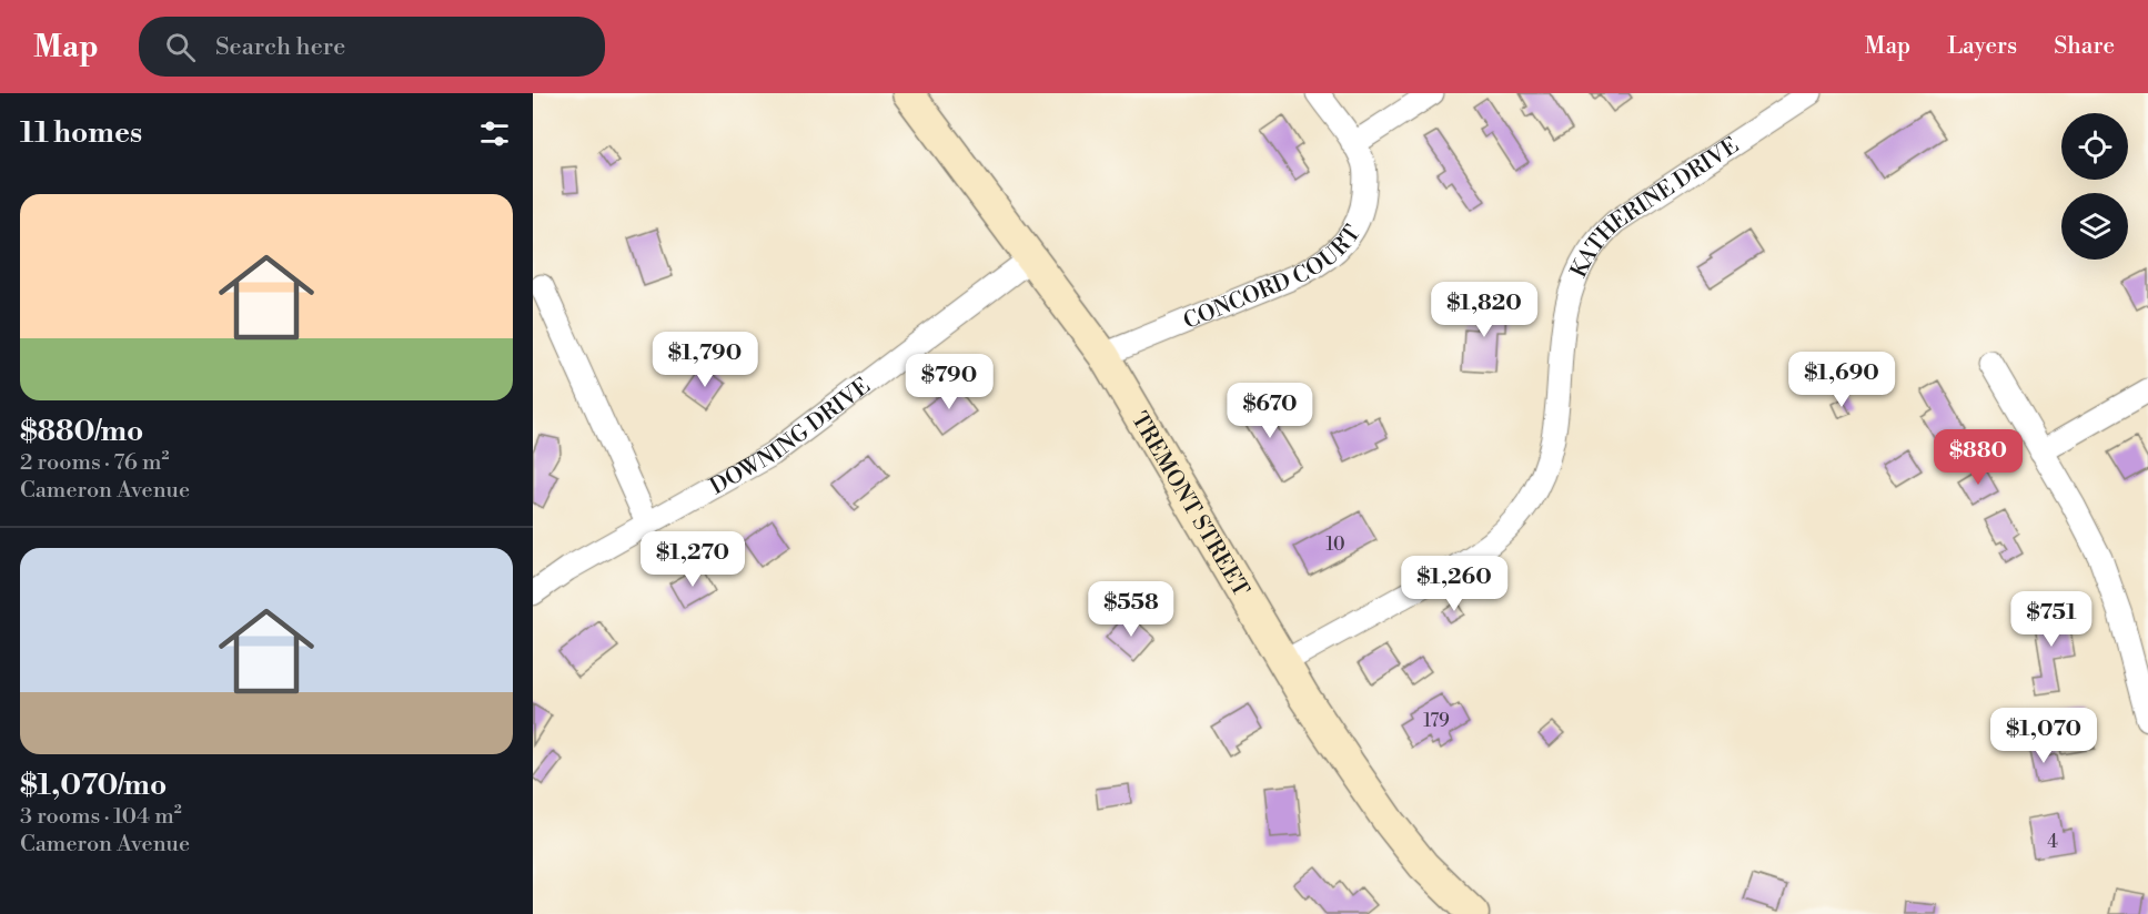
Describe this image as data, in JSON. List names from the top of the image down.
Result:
{
  "streets": {
    "main road": ["TREMONT STREET"],
    "street": ["KATHERINE DRIVE", "CONCORD COURT", "DOWNING DRIVE"]
  },
  "crossings": [
    ["KATHERINE DRIVE", "TREMONT STREET"],
    ["CONCORD COURT", "TREMONT STREET"],
    ["DOWNING DRIVE", "TREMONT STREET"]
  ],
  "house_numbers": ["10", "179", "4"],
  "page": {
    "header": "Map",
    "search": "Search here",
    "nav": ["Map", "Layers", "Share"],
    "heading": "11 homes",
    "list": [
      {
        "name": "$880/mo",
        "note": "2 rooms · 76 m² · Cameron Avenue"
      },
      {
        "name": "$1,070/mo",
        "note": "3 rooms · 104 m² · Cameron Avenue"
      }
    ],
    "price": [
      "$1,820",
      "$1,790",
      "$1,690",
      "$790",
      "$670",
      "$880",
      "$1,270",
      "$1,260",
      "$558",
      "$751",
      "$1,070"
    ]
  }
}
